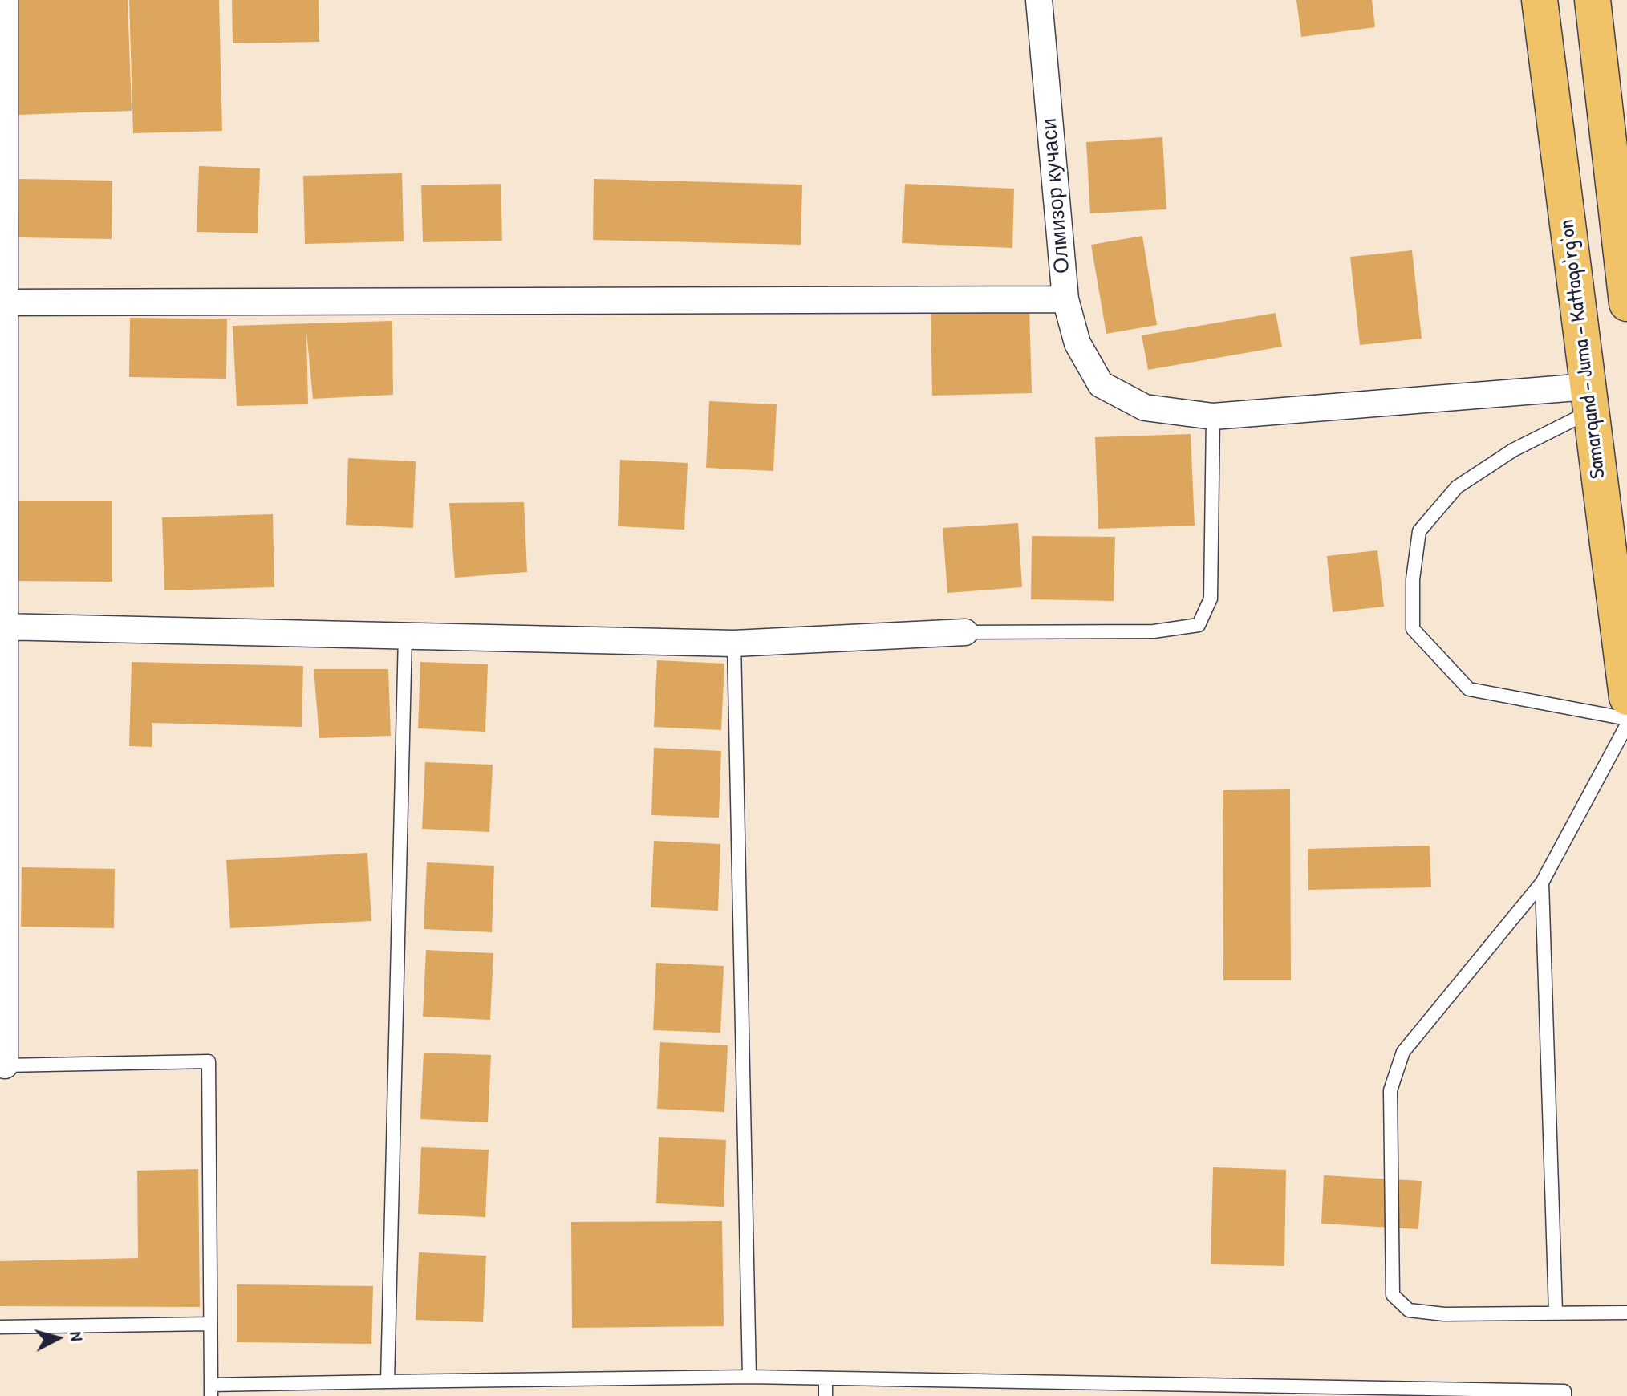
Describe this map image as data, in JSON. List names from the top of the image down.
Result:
{
  "streets": {
    "main road": ["Samarqand - Juma - Kattaqo‘rg‘on"],
    "street": ["Олмизор кучаси"]
  },
  "north": "right"
}
